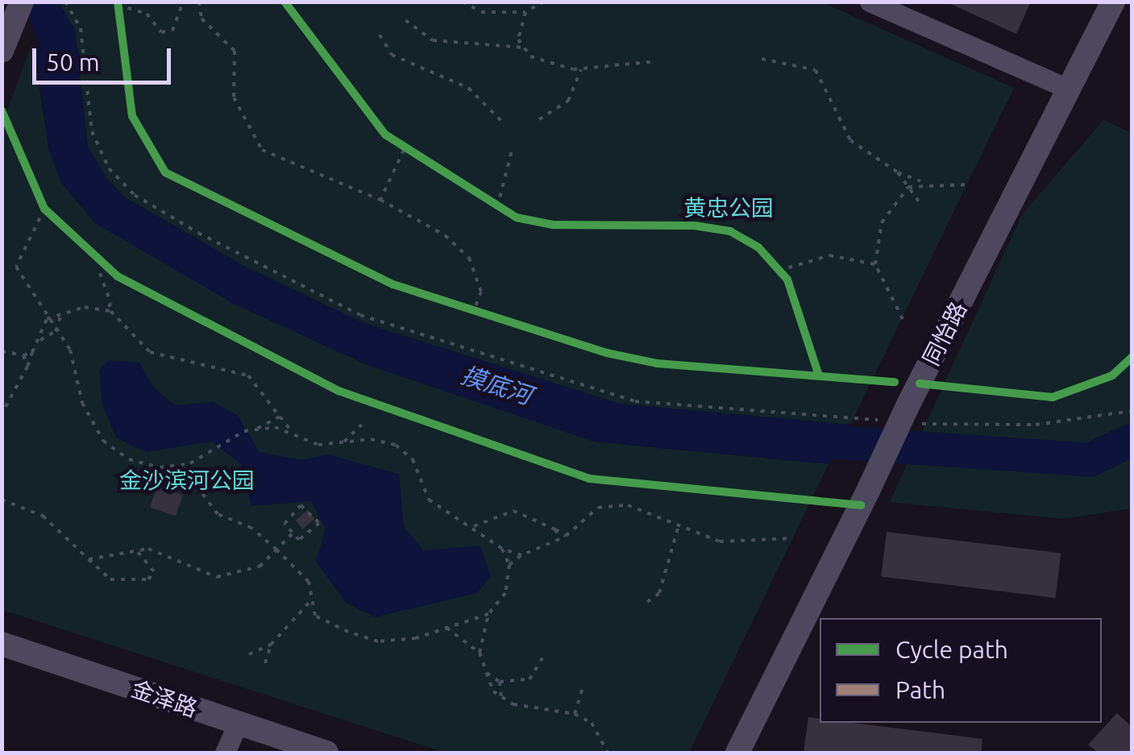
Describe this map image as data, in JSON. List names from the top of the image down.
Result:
{
  "streets": {
    "street": ["同怡路", "金泽路"]
  },
  "water": ["摸底河"],
  "parks": ["黄忠公园", "金沙滨河公园"],
  "legend": ["Cycle path", "Path"],
  "scale_bar": "50 m"
}
